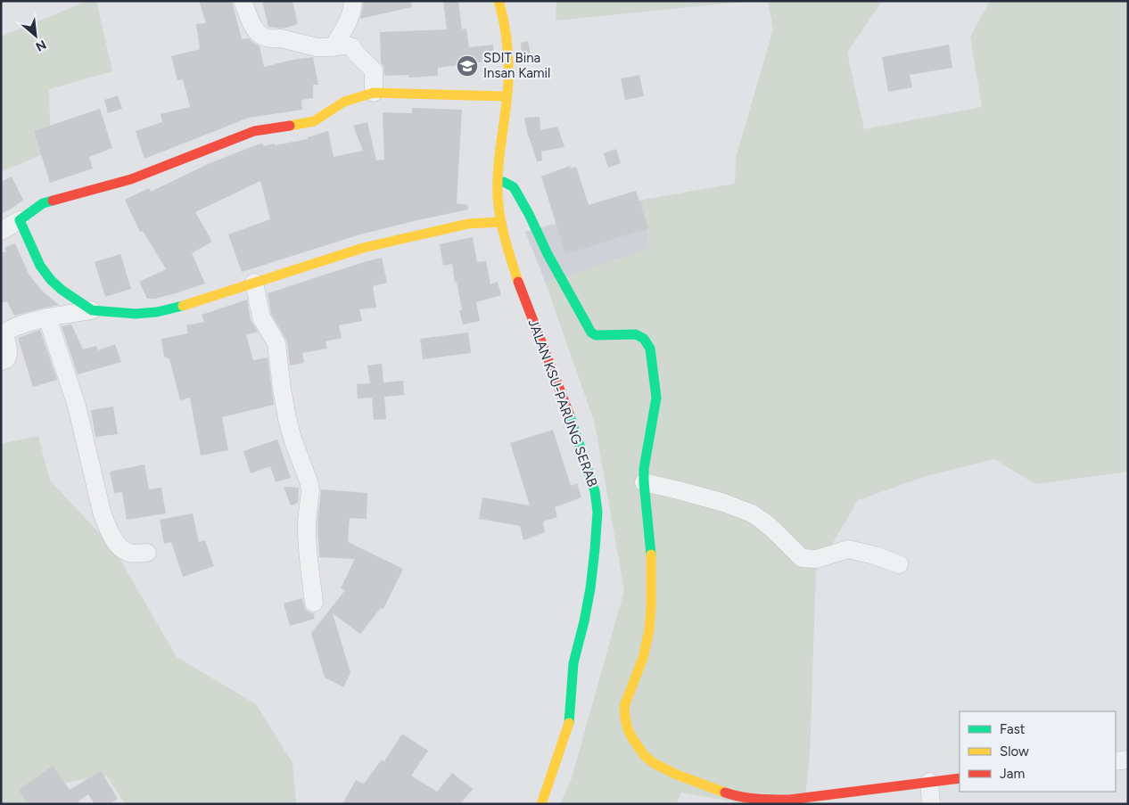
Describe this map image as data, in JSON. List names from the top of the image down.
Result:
{
  "streets": {
    "street": ["JALAN KSU-PARUNG SERAB"]
  },
  "places": {
    "school or university": ["SDIT Bina Insan Kamil"]
  },
  "legend": ["Fast", "Slow", "Jam"],
  "north": "bottom right"
}
